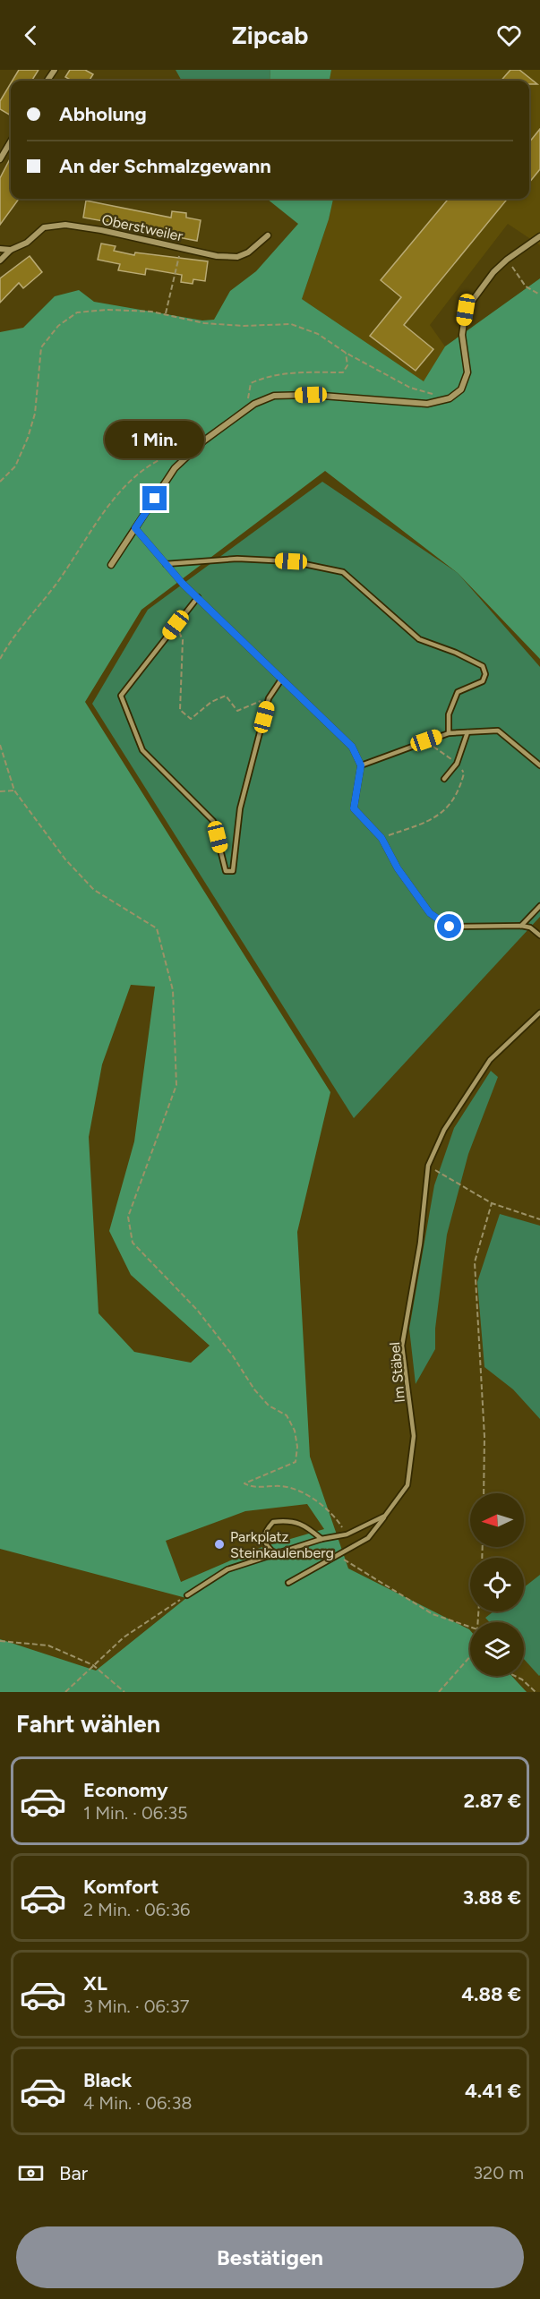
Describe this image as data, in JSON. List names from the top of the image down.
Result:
{
  "streets": {
    "street": ["Oberstweiler"],
    "lane": ["Im Stäbel"]
  },
  "places": ["Parkplatz Steinkaulenberg"],
  "north": "left",
  "page": {
    "header": "Zipcab",
    "banner": ["Abholung", "An der Schmalzgewann"],
    "bubble": "1 Min.",
    "heading": "Fahrt wählen",
    "list": [
      {
        "name": "Economy",
        "note": "1 Min. · 06:35",
        "value": "2.87 €"
      },
      {
        "name": "Komfort",
        "note": "2 Min. · 06:36",
        "value": "3.88 €"
      },
      {
        "name": "XL",
        "note": "3 Min. · 06:37",
        "value": "4.88 €"
      },
      {
        "name": "Black",
        "note": "4 Min. · 06:38",
        "value": "4.41 €"
      }
    ],
    "pay": ["Bar", "320 m"],
    "buttons": "Bestätigen"
  }
}
